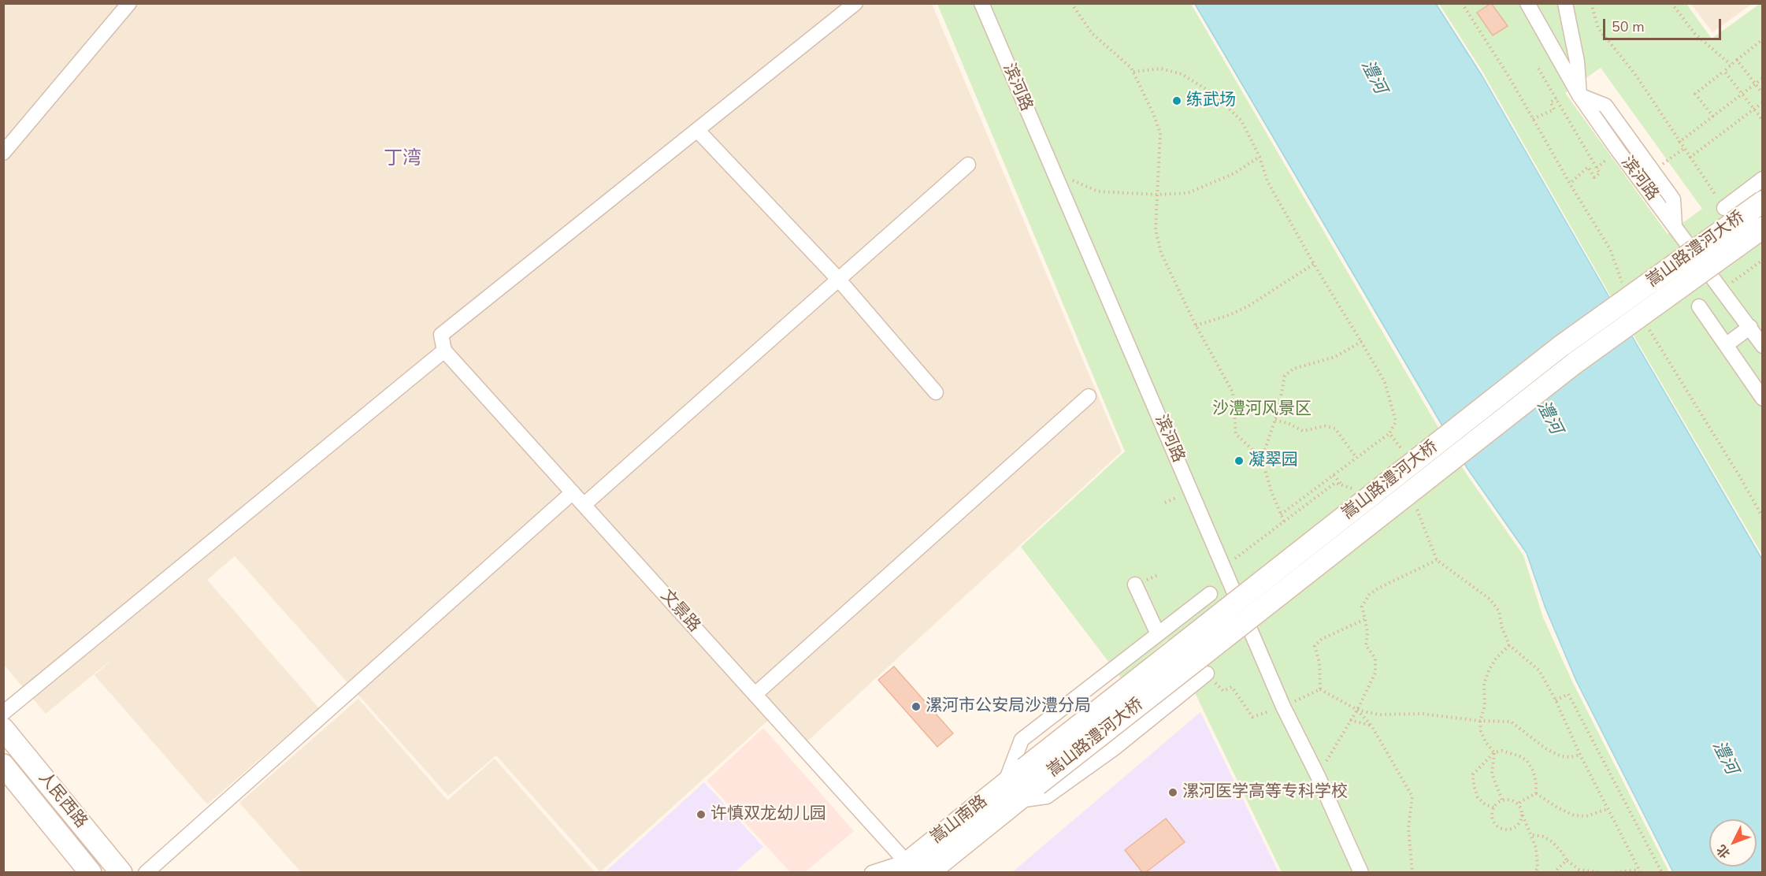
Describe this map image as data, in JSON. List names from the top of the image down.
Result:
{
  "streets": {
    "main road": ["嵩山路澧河大桥", "人民西路", "嵩山南路"],
    "street": ["滨河路", "文景路"]
  },
  "crossings": [
    ["嵩山路澧河大桥", "嵩山南路"],
    ["文景路", "嵩山南路"]
  ],
  "districts": ["丁湾"],
  "water": ["澧河"],
  "parks": ["沙澧河风景区"],
  "places": [
    "练武场",
    "凝翠园",
    "漯河市公安局沙澧分局",
    "漯河医学高等专科学校",
    "许慎双龙幼儿园"
  ],
  "scale_bar": "50 m",
  "north": "bottom left"
}
